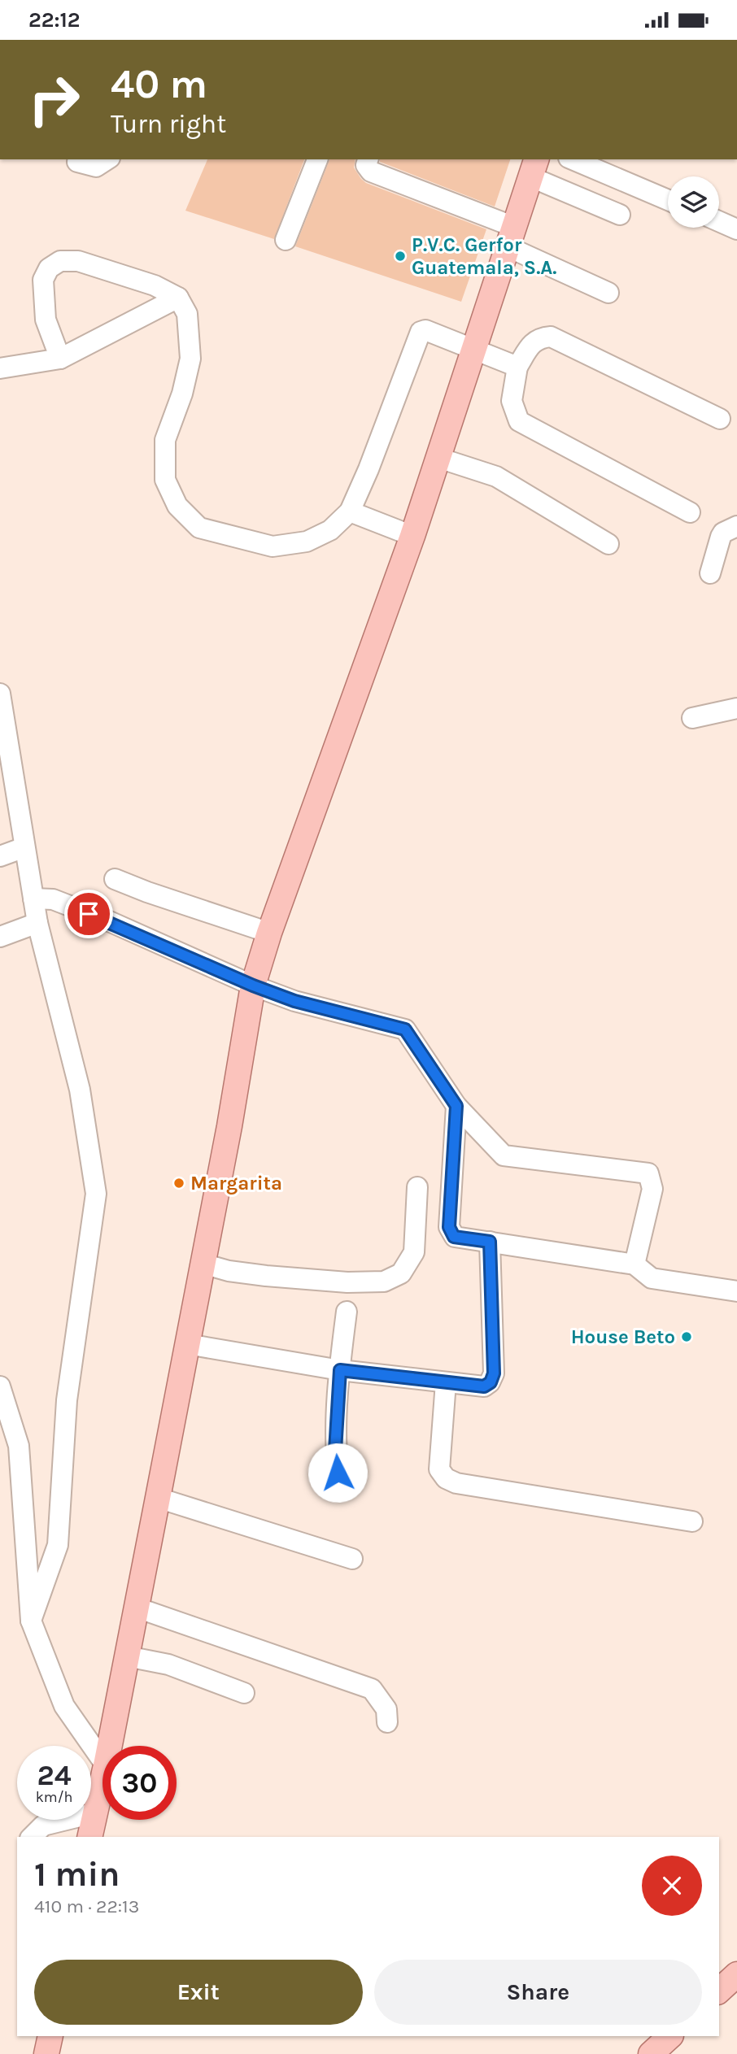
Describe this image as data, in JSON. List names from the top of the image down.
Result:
{
  "places": ["P.V.C. Gerfor Guatemala, S.A.", "Margarita", "House Beto"],
  "page": {
    "status": "22:12",
    "turn": ["40 m", "Turn right"],
    "speed": "24 km/h",
    "limit": "30",
    "heading": ["1 min", "410 m · 22:13"],
    "buttons": ["Exit", "Share"]
  }
}
